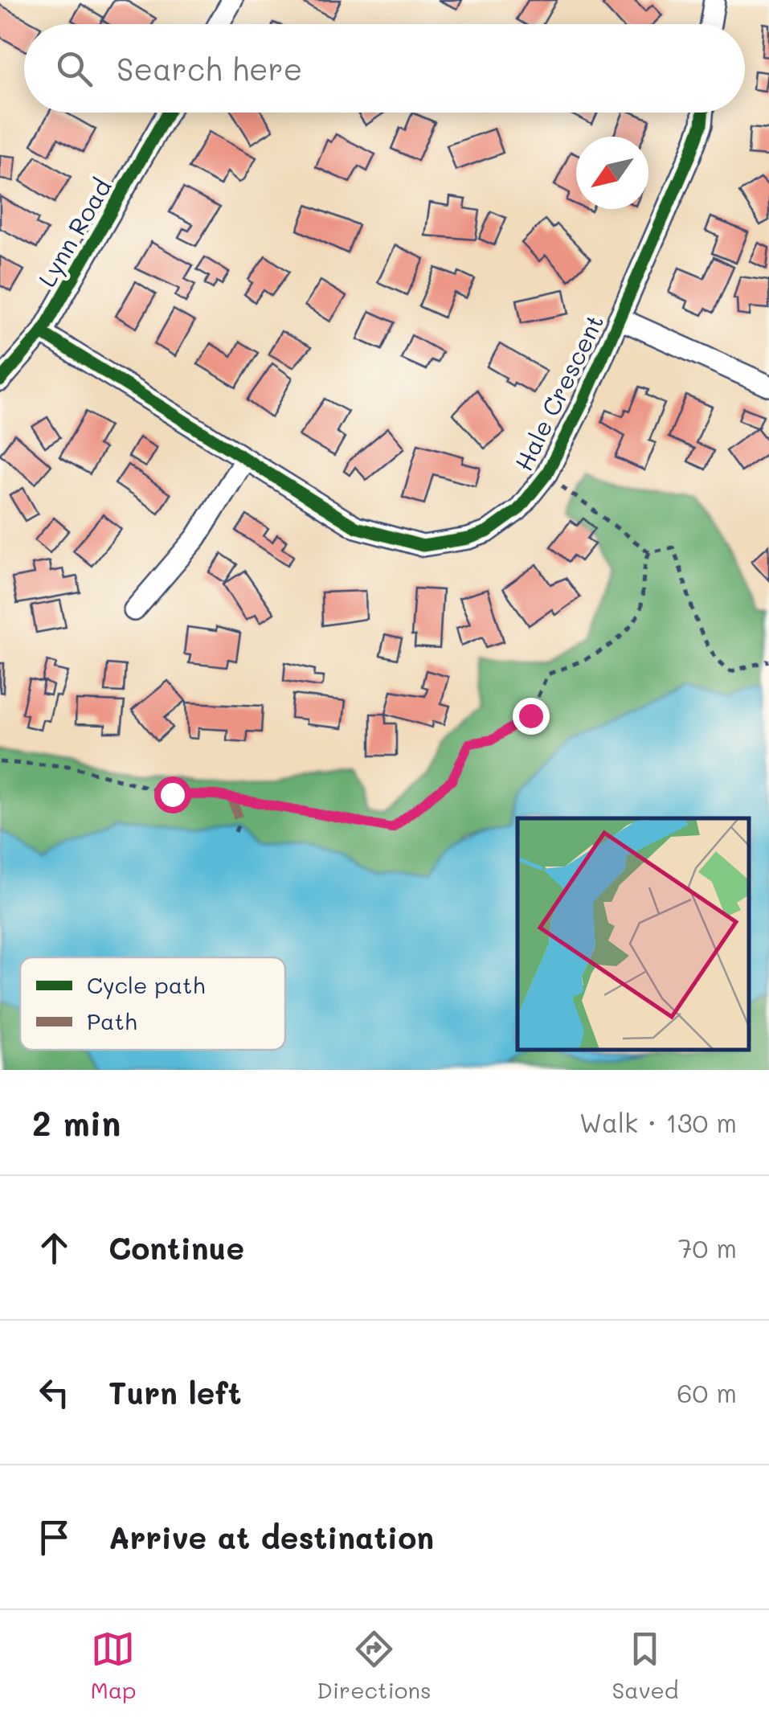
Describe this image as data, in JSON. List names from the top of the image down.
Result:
{
  "streets": {
    "street": ["Lynn Road", "Hale Crescent"]
  },
  "crossings": [
    ["Lynn Road", "Hale Crescent"]
  ],
  "legend": ["Cycle path", "Path"],
  "north": "bottom left",
  "page": {
    "search": "Search here",
    "heading": ["2 min", "Walk · 130 m"],
    "list": [
      ["Continue", "70 m"],
      ["Turn left", "60 m"],
      "Arrive at destination"
    ],
    "nav": ["Map", "Directions", "Saved"]
  }
}
